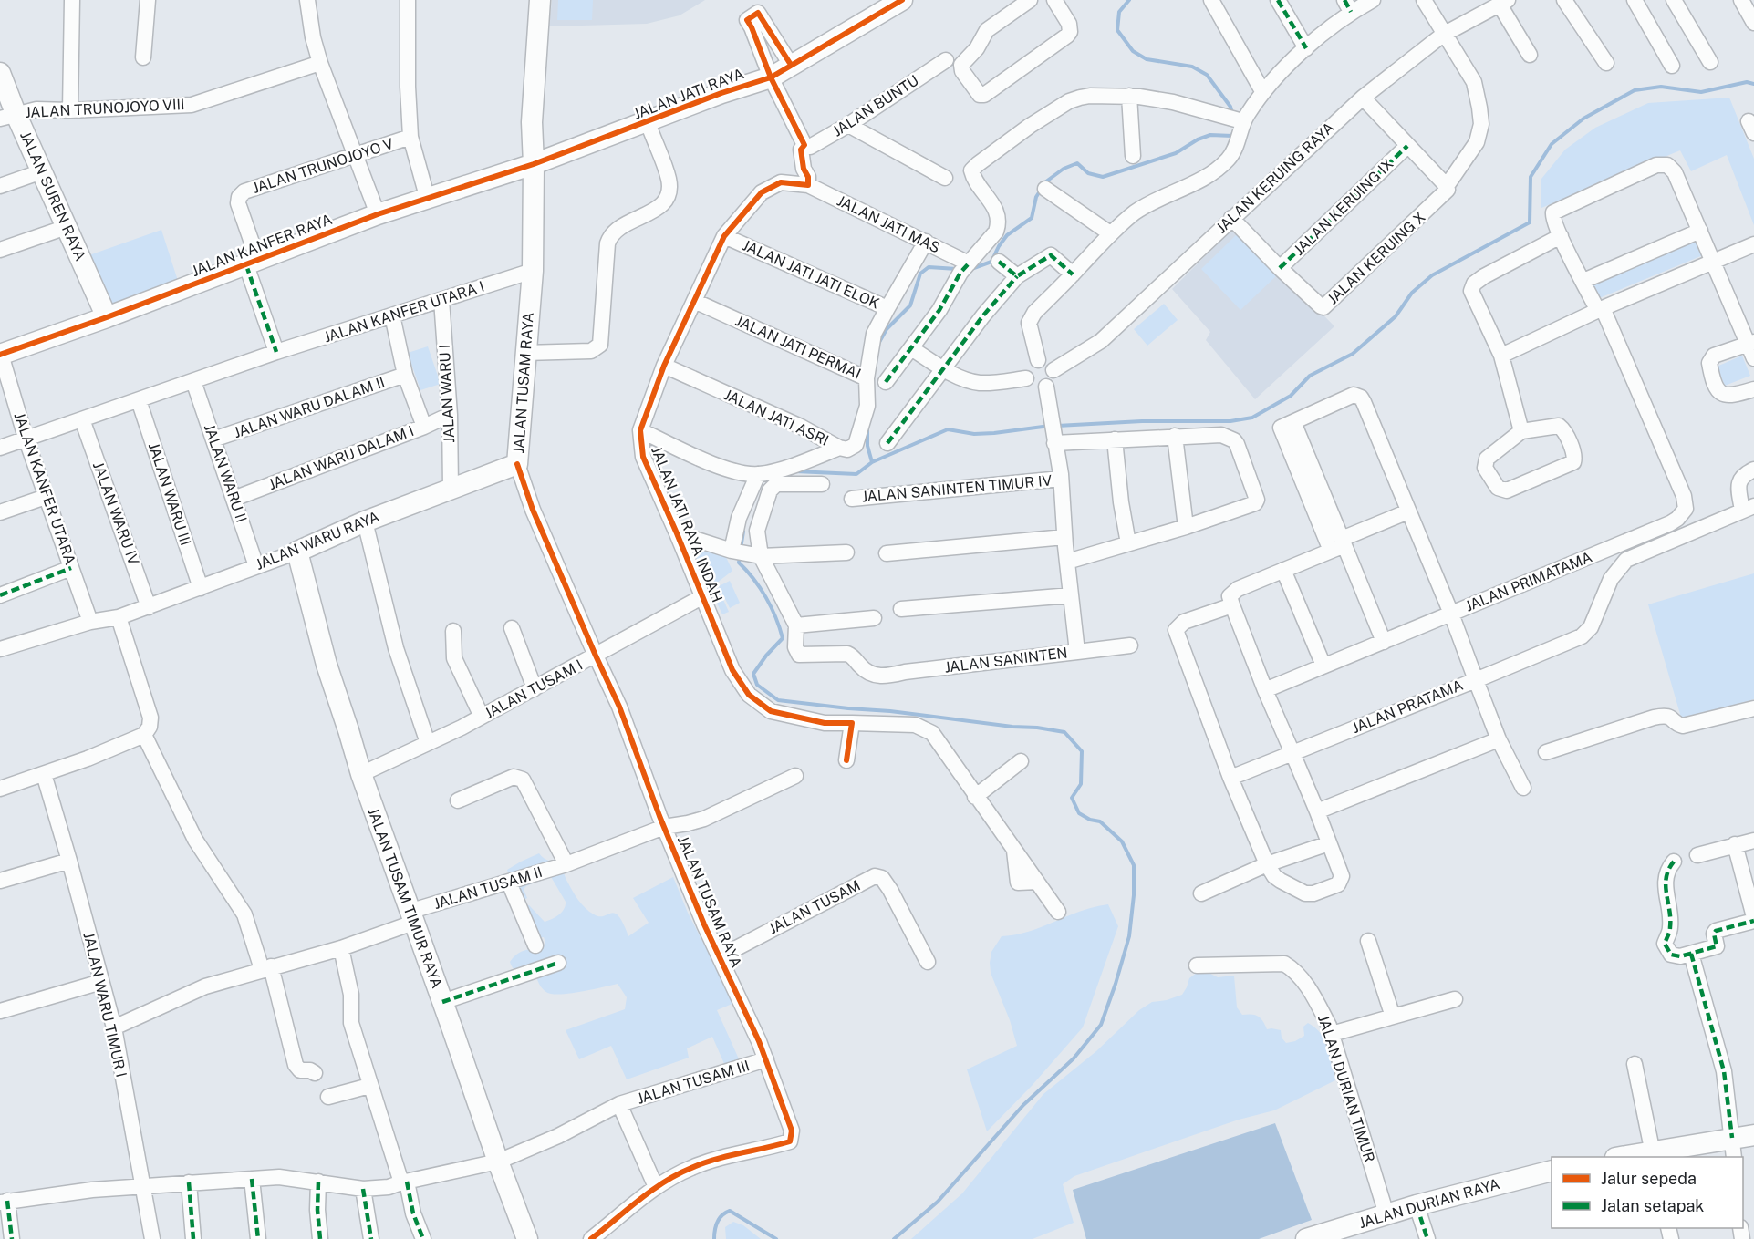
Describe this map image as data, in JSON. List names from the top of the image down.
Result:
{
  "streets": {
    "main road": [
      "JALAN JATI RAYA",
      "JALAN SUREN RAYA",
      "JALAN KANFER RAYA",
      "JALAN TUSAM RAYA",
      "JALAN WARU RAYA",
      "JALAN TUSAM TIMUR RAYA",
      "JALAN DURIAN RAYA"
    ],
    "street": [
      "JALAN BUNTU",
      "JALAN TRUNOJOYO VIII",
      "JALAN TRUNOJOYO V",
      "JALAN KERUING RAYA",
      "JALAN KERUING IX",
      "JALAN JATI MAS",
      "JALAN KERUING X",
      "JALAN JATI JATI ELOK",
      "JALAN KANFER UTARA I",
      "JALAN JATI PERMAI",
      "JALAN WARU I",
      "JALAN WARU DALAM II",
      "JALAN JATI ASRI",
      "JALAN WARU DALAM I",
      "JALAN WARU II",
      "JALAN KANFER UTARA",
      "JALAN SANINTEN TIMUR IV",
      "JALAN WARU III",
      "JALAN WARU IV",
      "JALAN JATI RAYA INDAH",
      "JALAN PRIMATAMA",
      "JALAN SANINTEN",
      "JALAN TUSAM I",
      "JALAN PRATAMA",
      "JALAN TUSAM II",
      "JALAN TUSAM",
      "JALAN WARU TIMUR I",
      "JALAN TUSAM III",
      "JALAN DURIAN TIMUR"
    ]
  },
  "crossings": [
    ["JALAN JATI RAYA", "JALAN KANFER RAYA"],
    ["JALAN JATI RAYA", "JALAN TUSAM RAYA"],
    ["JALAN TRUNOJOYO VIII", "JALAN SUREN RAYA"],
    ["JALAN TRUNOJOYO V", "JALAN KANFER RAYA"],
    ["JALAN KERUING RAYA", "JALAN KERUING X"],
    ["JALAN KERUING RAYA", "JALAN SANINTEN"],
    ["JALAN SUREN RAYA", "JALAN KANFER RAYA"],
    ["JALAN KERUING IX", "JALAN KERUING X"],
    ["JALAN JATI MAS", "JALAN JATI JATI ELOK"],
    ["JALAN JATI MAS", "JALAN JATI RAYA INDAH"],
    ["JALAN KANFER RAYA", "JALAN TUSAM RAYA"],
    ["JALAN KANFER RAYA", "JALAN KANFER UTARA"],
    ["JALAN JATI JATI ELOK", "JALAN JATI PERMAI"],
    ["JALAN JATI JATI ELOK", "JALAN JATI RAYA INDAH"],
    ["JALAN KANFER UTARA I", "JALAN TUSAM RAYA"],
    ["JALAN KANFER UTARA I", "JALAN WARU I"],
    ["JALAN KANFER UTARA I", "JALAN WARU II"],
    ["JALAN KANFER UTARA I", "JALAN KANFER UTARA"],
    ["JALAN KANFER UTARA I", "JALAN WARU III"],
    ["JALAN KANFER UTARA I", "JALAN WARU IV"],
    ["JALAN JATI PERMAI", "JALAN JATI ASRI"],
    ["JALAN JATI PERMAI", "JALAN JATI RAYA INDAH"],
    ["JALAN TUSAM RAYA", "JALAN WARU RAYA"],
    ["JALAN TUSAM RAYA", "JALAN TUSAM I"],
    ["JALAN TUSAM RAYA", "JALAN TUSAM II"],
    ["JALAN TUSAM RAYA", "JALAN TUSAM"],
    ["JALAN TUSAM RAYA", "JALAN TUSAM III"],
    ["JALAN WARU I", "JALAN WARU DALAM II"],
    ["JALAN WARU I", "JALAN WARU DALAM I"],
    ["JALAN WARU I", "JALAN WARU RAYA"],
    ["JALAN WARU DALAM II", "JALAN WARU II"],
    ["JALAN JATI ASRI", "JALAN JATI RAYA INDAH"],
    ["JALAN WARU DALAM I", "JALAN WARU II"],
    ["JALAN WARU II", "JALAN WARU RAYA"],
    ["JALAN KANFER UTARA", "JALAN WARU RAYA"],
    ["JALAN SANINTEN TIMUR IV", "JALAN SANINTEN"],
    ["JALAN WARU III", "JALAN WARU RAYA"],
    ["JALAN WARU IV", "JALAN WARU RAYA"],
    ["JALAN JATI RAYA INDAH", "JALAN TUSAM I"],
    ["JALAN WARU RAYA", "JALAN TUSAM TIMUR RAYA"],
    ["JALAN PRIMATAMA", "JALAN PRATAMA"],
    ["JALAN TUSAM I", "JALAN TUSAM TIMUR RAYA"],
    ["JALAN TUSAM II", "JALAN TUSAM TIMUR RAYA"],
    ["JALAN TUSAM II", "JALAN WARU TIMUR I"],
    ["JALAN TUSAM TIMUR RAYA", "JALAN TUSAM III"],
    ["JALAN WARU TIMUR I", "JALAN TUSAM III"],
    ["JALAN DURIAN TIMUR", "JALAN DURIAN RAYA"]
  ],
  "legend": ["Jalur sepeda", "Jalan setapak"]
}
